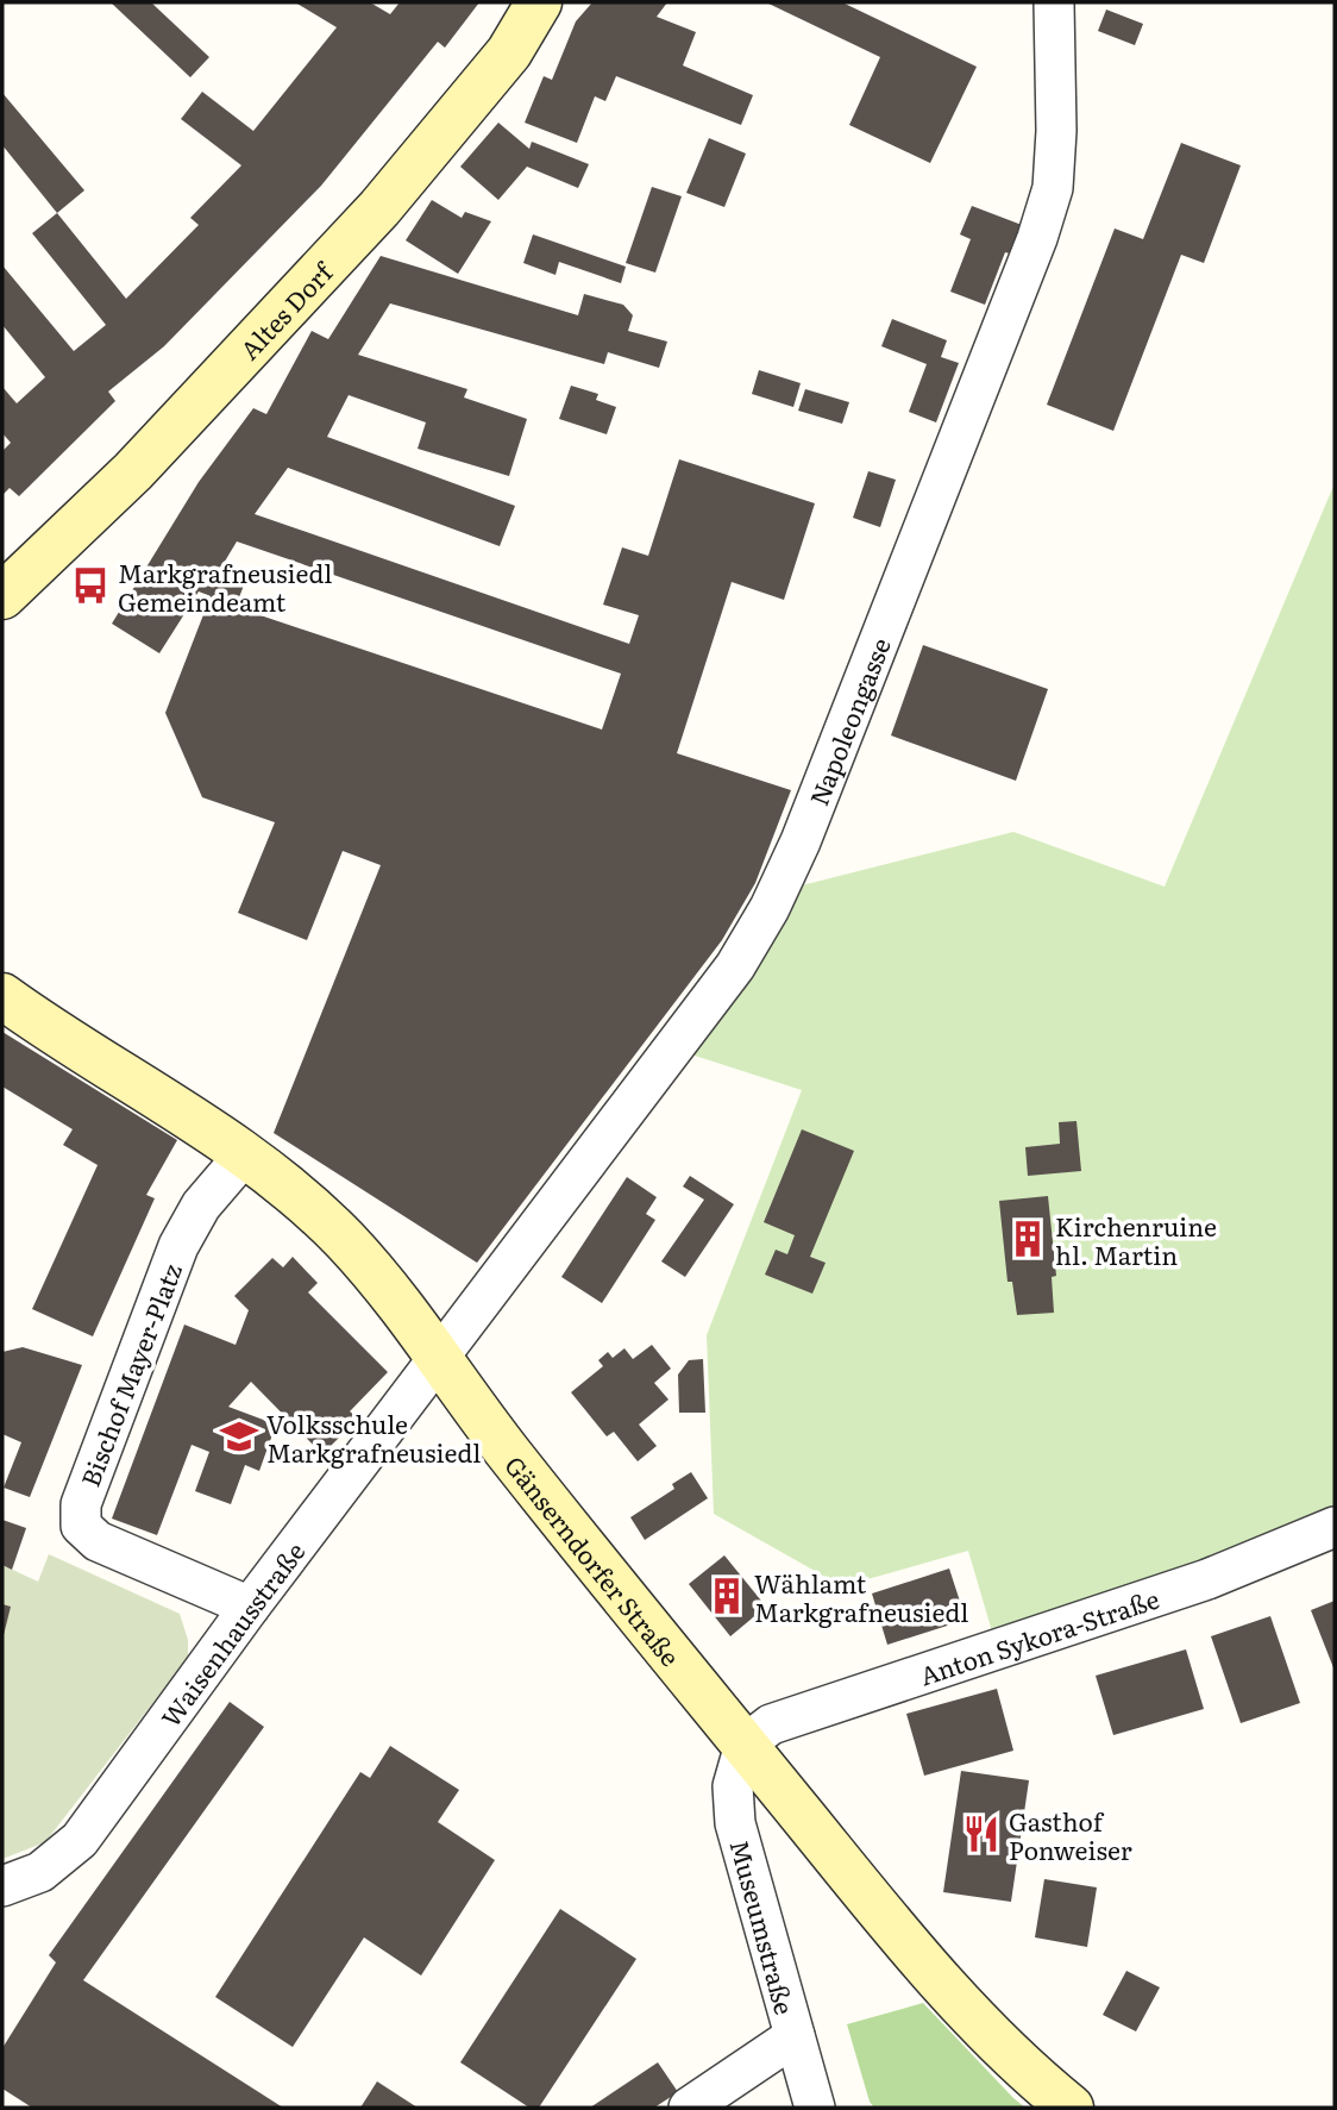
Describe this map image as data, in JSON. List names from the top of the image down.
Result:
{
  "streets": {
    "main road": ["Altes Dorf", "Gänserndorfer Straße"],
    "street": [
      "Napoleongasse",
      "Bischof Mayer-Platz",
      "Waisenhausstraße",
      "Anton Sykora-Straße",
      "Museumstraße"
    ]
  },
  "crossings": [
    ["Napoleongasse", "Gänserndorfer Straße"],
    ["Napoleongasse", "Waisenhausstraße"],
    ["Bischof Mayer-Platz", "Gänserndorfer Straße"],
    ["Bischof Mayer-Platz", "Waisenhausstraße"],
    ["Gänserndorfer Straße", "Waisenhausstraße"],
    ["Gänserndorfer Straße", "Anton Sykora-Straße"],
    ["Gänserndorfer Straße", "Museumstraße"],
    ["Anton Sykora-Straße", "Museumstraße"]
  ],
  "places": {
    "bus stop": ["Markgrafneusiedl Gemeindeamt"],
    "building": ["Kirchenruine hl. Martin", "Wählamt Markgrafneusiedl"],
    "school or university": ["Volksschule Markgrafneusiedl"],
    "restaurant": ["Gasthof Ponweiser"]
  }
}
